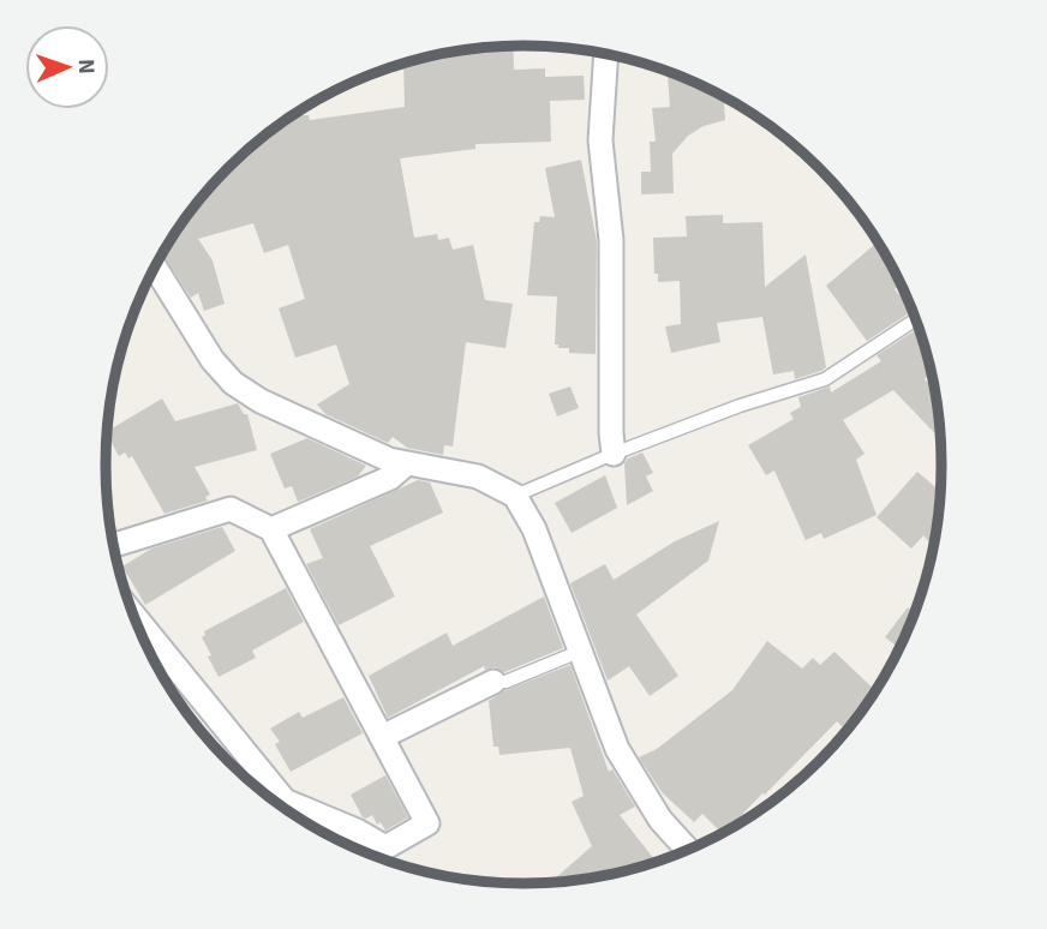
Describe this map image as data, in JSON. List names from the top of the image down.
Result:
{
  "north": "right"
}
